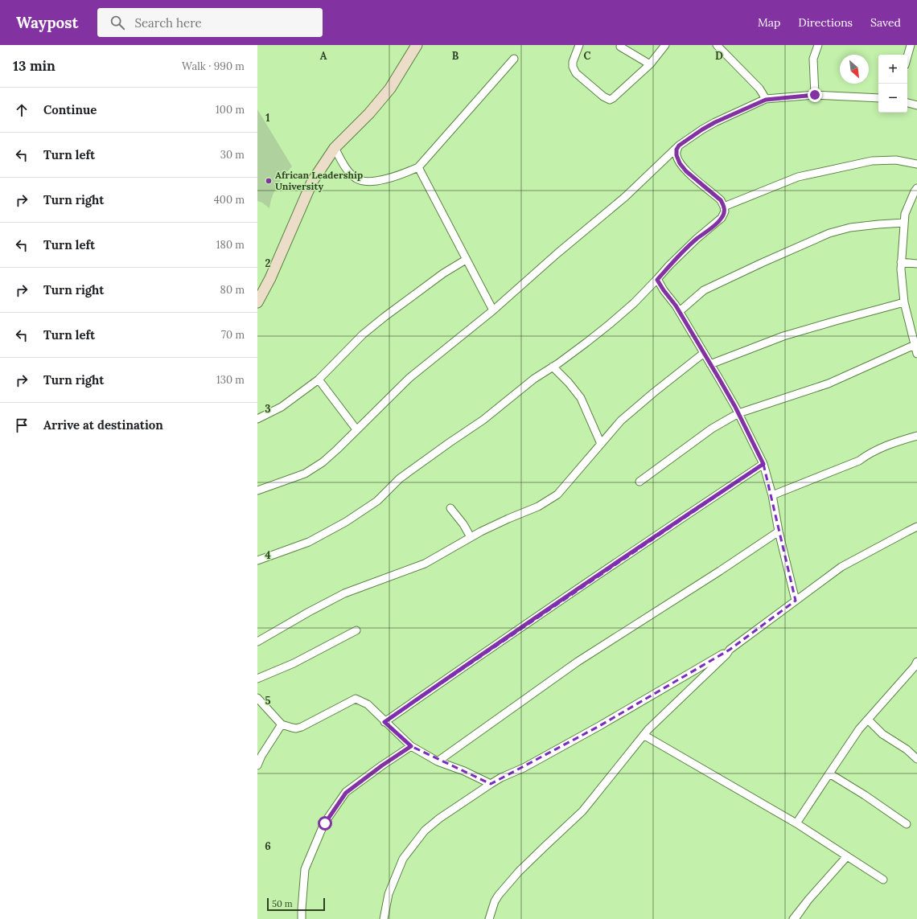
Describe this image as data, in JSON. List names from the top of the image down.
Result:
{
  "places": ["African Leadership University"],
  "scale_bar": "50 m",
  "north": "bottom right",
  "page": {
    "header": "Waypost",
    "search": "Search here",
    "nav": ["Map", "Directions", "Saved"],
    "heading": ["13 min", "Walk · 990 m"],
    "map_buttons": ["+", "−"],
    "list": [
      ["Continue", "100 m"],
      ["Turn left", "30 m"],
      ["Turn right", "400 m"],
      ["Turn left", "180 m"],
      ["Turn right", "80 m"],
      ["Turn left", "70 m"],
      ["Turn right", "130 m"],
      "Arrive at destination"
    ],
    "scale": "50 m"
  },
  "grid": {
    "columns": [
      "A",
      "B",
      "C",
      "D"
    ],
    "rows": [
      "1",
      "2",
      "3",
      "4",
      "5",
      "6"
    ]
  }
}
